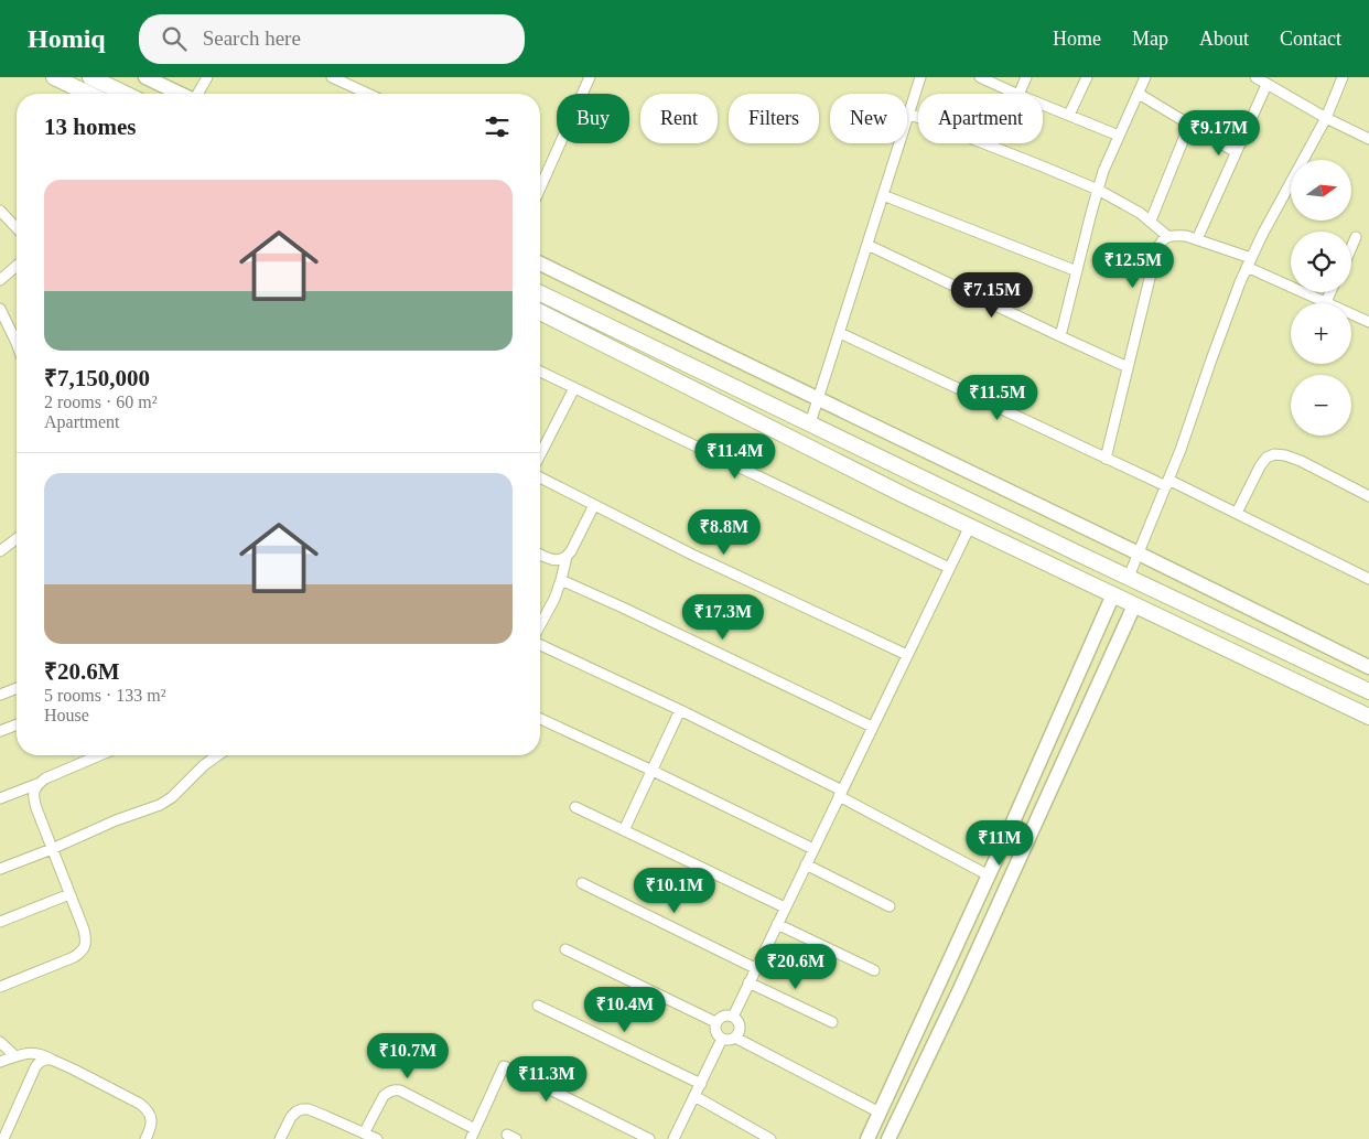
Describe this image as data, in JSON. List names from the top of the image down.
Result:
{
  "north": "right",
  "page": {
    "header": "Homiq",
    "search": "Search here",
    "nav": [
      "Home",
      "Map",
      "About",
      "Contact"
    ],
    "chip": [
      "Buy",
      "Rent",
      "Filters",
      "New",
      "Apartment"
    ],
    "heading": "13 homes",
    "price": [
      "₹9.17M",
      "₹12.5M",
      "₹7.15M",
      "₹11.5M",
      "₹11.4M",
      "₹8.8M",
      "₹17.3M",
      "₹11M",
      "₹10.1M",
      "₹20.6M",
      "₹10.4M",
      "₹10.7M",
      "₹11.3M"
    ],
    "map_buttons": ["+", "−"],
    "list": [
      {
        "name": "₹7,150,000",
        "note": "2 rooms · 60 m² · Apartment"
      },
      {
        "name": "₹20.6M",
        "note": "5 rooms · 133 m² · House"
      }
    ]
  }
}
